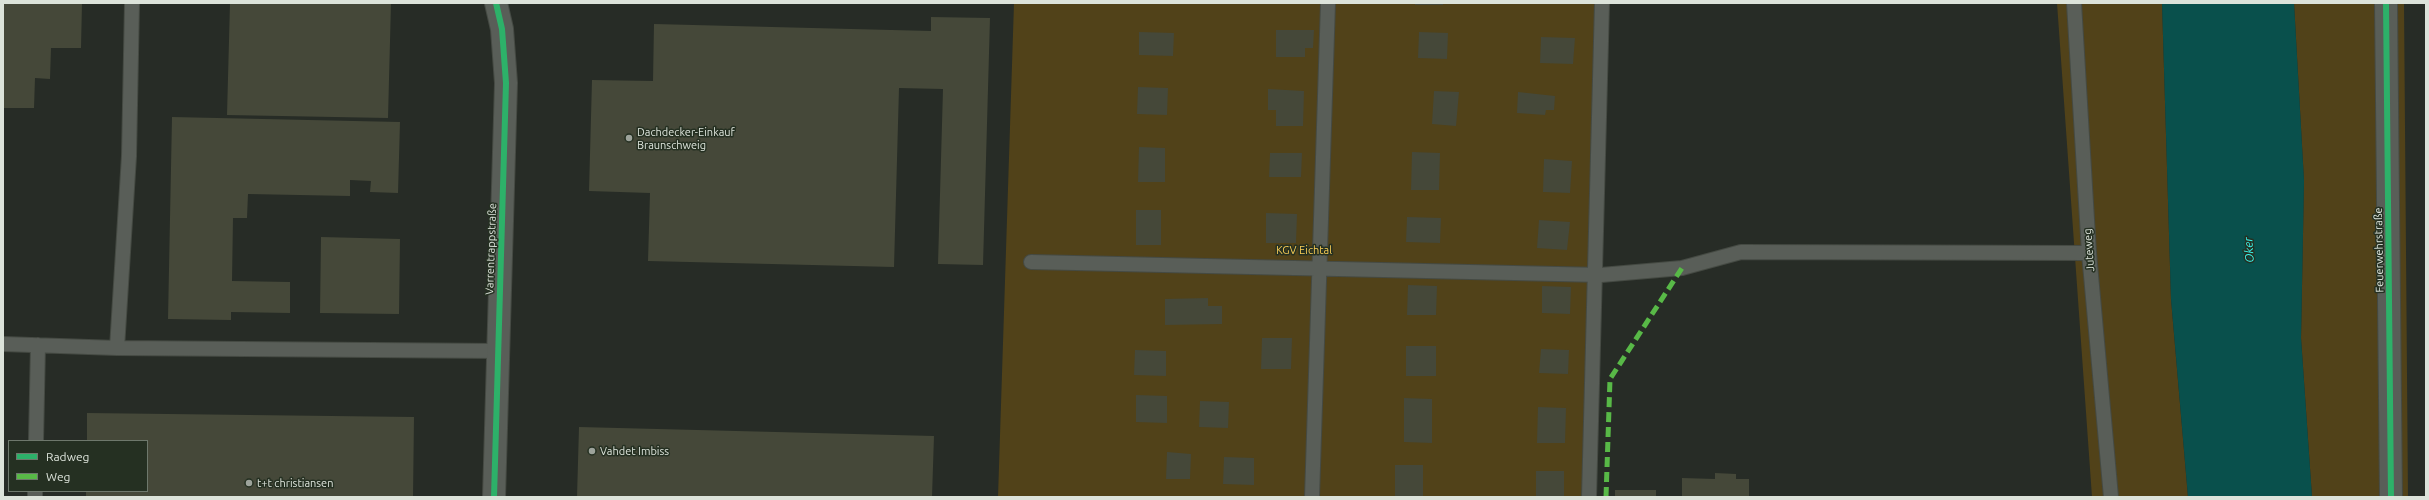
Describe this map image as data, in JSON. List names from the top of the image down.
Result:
{
  "streets": {
    "street": ["Varrentrappstraße", "Feuerwehrstraße"],
    "lane": ["Juteweg"]
  },
  "water": ["Oker"],
  "parks": ["KGV Eichtal"],
  "places": ["Dachdecker-Einkauf Braunschweig", "Vahdet Imbiss", "t+t christiansen"],
  "legend": ["Radweg", "Weg"]
}
